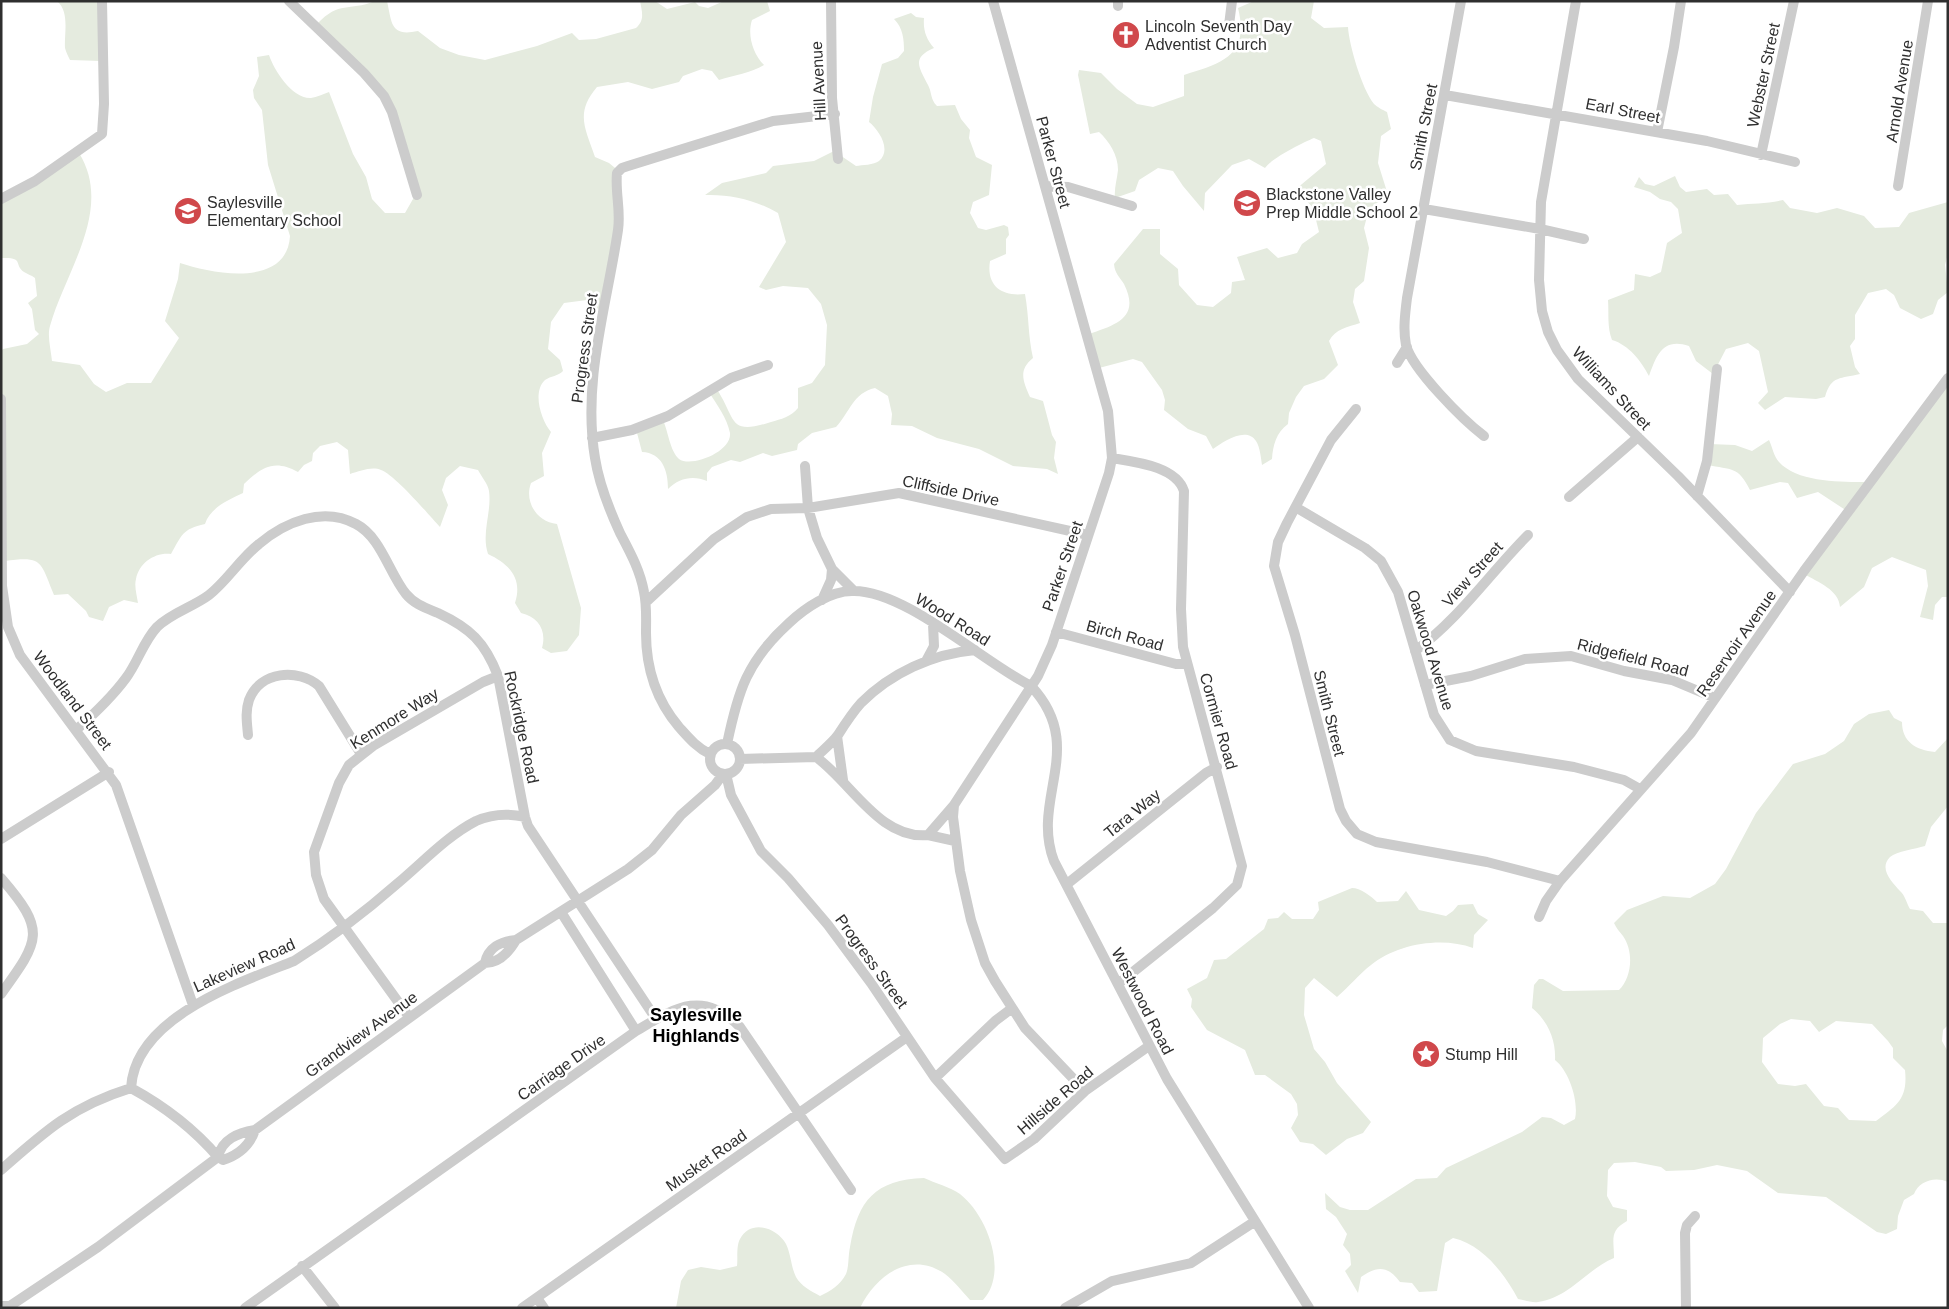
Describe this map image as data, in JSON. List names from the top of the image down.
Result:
{
  "streets": {
    "street": [
      "Webster Street",
      "Hill Avenue",
      "Arnold Avenue",
      "Earl Street",
      "Smith Street",
      "Parker Street",
      "Progress Street",
      "Williams Street",
      "Cliffside Drive",
      "View Street",
      "Wood Road",
      "Birch Road",
      "Reservoir Avenue",
      "Oakwood Avenue",
      "Ridgefield Road",
      "Woodland Street",
      "Kenmore Way",
      "Cormier Road",
      "Rockridge Road",
      "Tara Way",
      "Lakeview Road",
      "Westwood Road",
      "Grandview Avenue",
      "Carriage Drive",
      "Hillside Road",
      "Musket Road"
    ]
  },
  "crossings": [
    ["Webster Street", "Earl Street"],
    ["Hill Avenue", "Progress Street"],
    ["Earl Street", "Smith Street"],
    ["Earl Street", "Williams Street"],
    ["Smith Street", "Reservoir Avenue"],
    ["Smith Street", "Oakwood Avenue"],
    ["Parker Street", "Cliffside Drive"],
    ["Parker Street", "Wood Road"],
    ["Parker Street", "Birch Road"],
    ["Parker Street", "Cormier Road"],
    ["Parker Street", "Westwood Road"],
    ["Progress Street", "Cliffside Drive"],
    ["Progress Street", "Grandview Avenue"],
    ["Progress Street", "Hillside Road"],
    ["Progress Street", "Musket Road"],
    ["Williams Street", "Reservoir Avenue"],
    ["View Street", "Oakwood Avenue"],
    ["Wood Road", "Westwood Road"],
    ["Birch Road", "Cormier Road"],
    ["Reservoir Avenue", "Oakwood Avenue"],
    ["Reservoir Avenue", "Ridgefield Road"],
    ["Oakwood Avenue", "Ridgefield Road"],
    ["Woodland Street", "Rockridge Road"],
    ["Woodland Street", "Lakeview Road"],
    ["Kenmore Way", "Rockridge Road"],
    ["Kenmore Way", "Lakeview Road"],
    ["Kenmore Way", "Grandview Avenue"],
    ["Cormier Road", "Tara Way"],
    ["Cormier Road", "Westwood Road"],
    ["Rockridge Road", "Lakeview Road"],
    ["Rockridge Road", "Grandview Avenue"],
    ["Rockridge Road", "Carriage Drive"],
    ["Tara Way", "Westwood Road"],
    ["Westwood Road", "Hillside Road"],
    ["Carriage Drive", "Musket Road"]
  ],
  "districts": ["Saylesville Highlands"],
  "places": {
    "church": ["Lincoln Seventh Day Adventist Church"],
    "school or university": ["Blackstone Valley Prep Middle School 2", "Saylesville Elementary School"],
    "place": ["Stump Hill"]
  }
}
